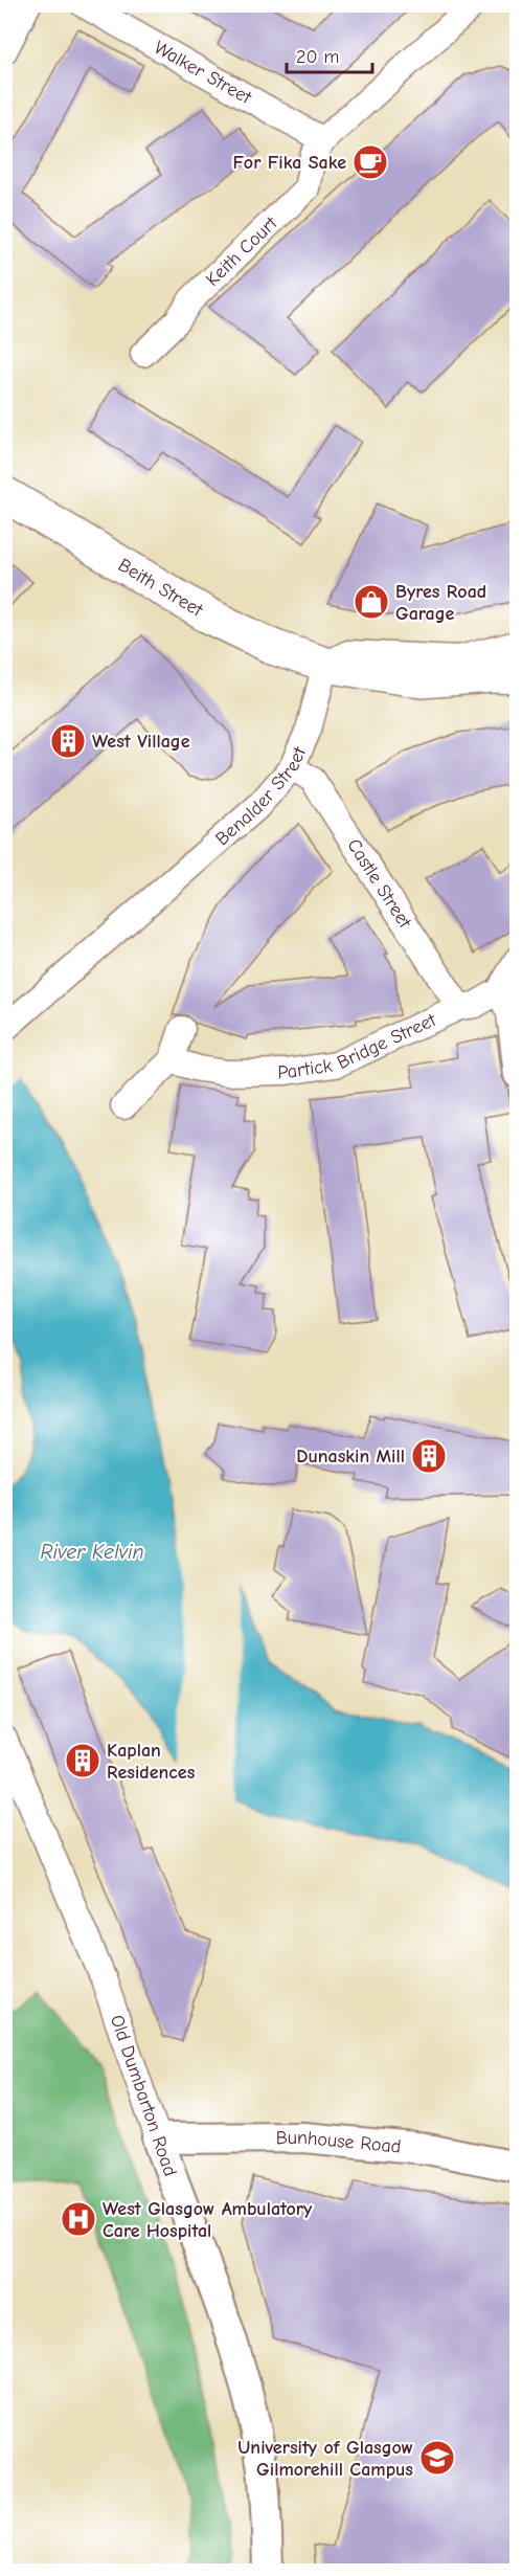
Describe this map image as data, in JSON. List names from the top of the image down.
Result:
{
  "streets": {
    "main road": ["Beith Street"],
    "street": [
      "Walker Street",
      "Keith Court",
      "Benalder Street",
      "Castle Street",
      "Partick Bridge Street",
      "Old Dumbarton Road",
      "Bunhouse Road"
    ]
  },
  "crossings": [
    ["Walker Street", "Keith Court"],
    ["Beith Street", "Benalder Street"],
    ["Benalder Street", "Castle Street"],
    ["Castle Street", "Partick Bridge Street"],
    ["Old Dumbarton Road", "Bunhouse Road"]
  ],
  "water": ["River Kelvin"],
  "places": {
    "cafe": ["For Fika Sake"],
    "shop": ["Byres Road Garage"],
    "building": ["West Village", "Dunaskin Mill", "Kaplan Residences"],
    "hospital": ["West Glasgow Ambulatory Care Hospital"],
    "school or university": ["University of Glasgow Gilmorehill Campus"]
  },
  "scale_bar": "20 m"
}
